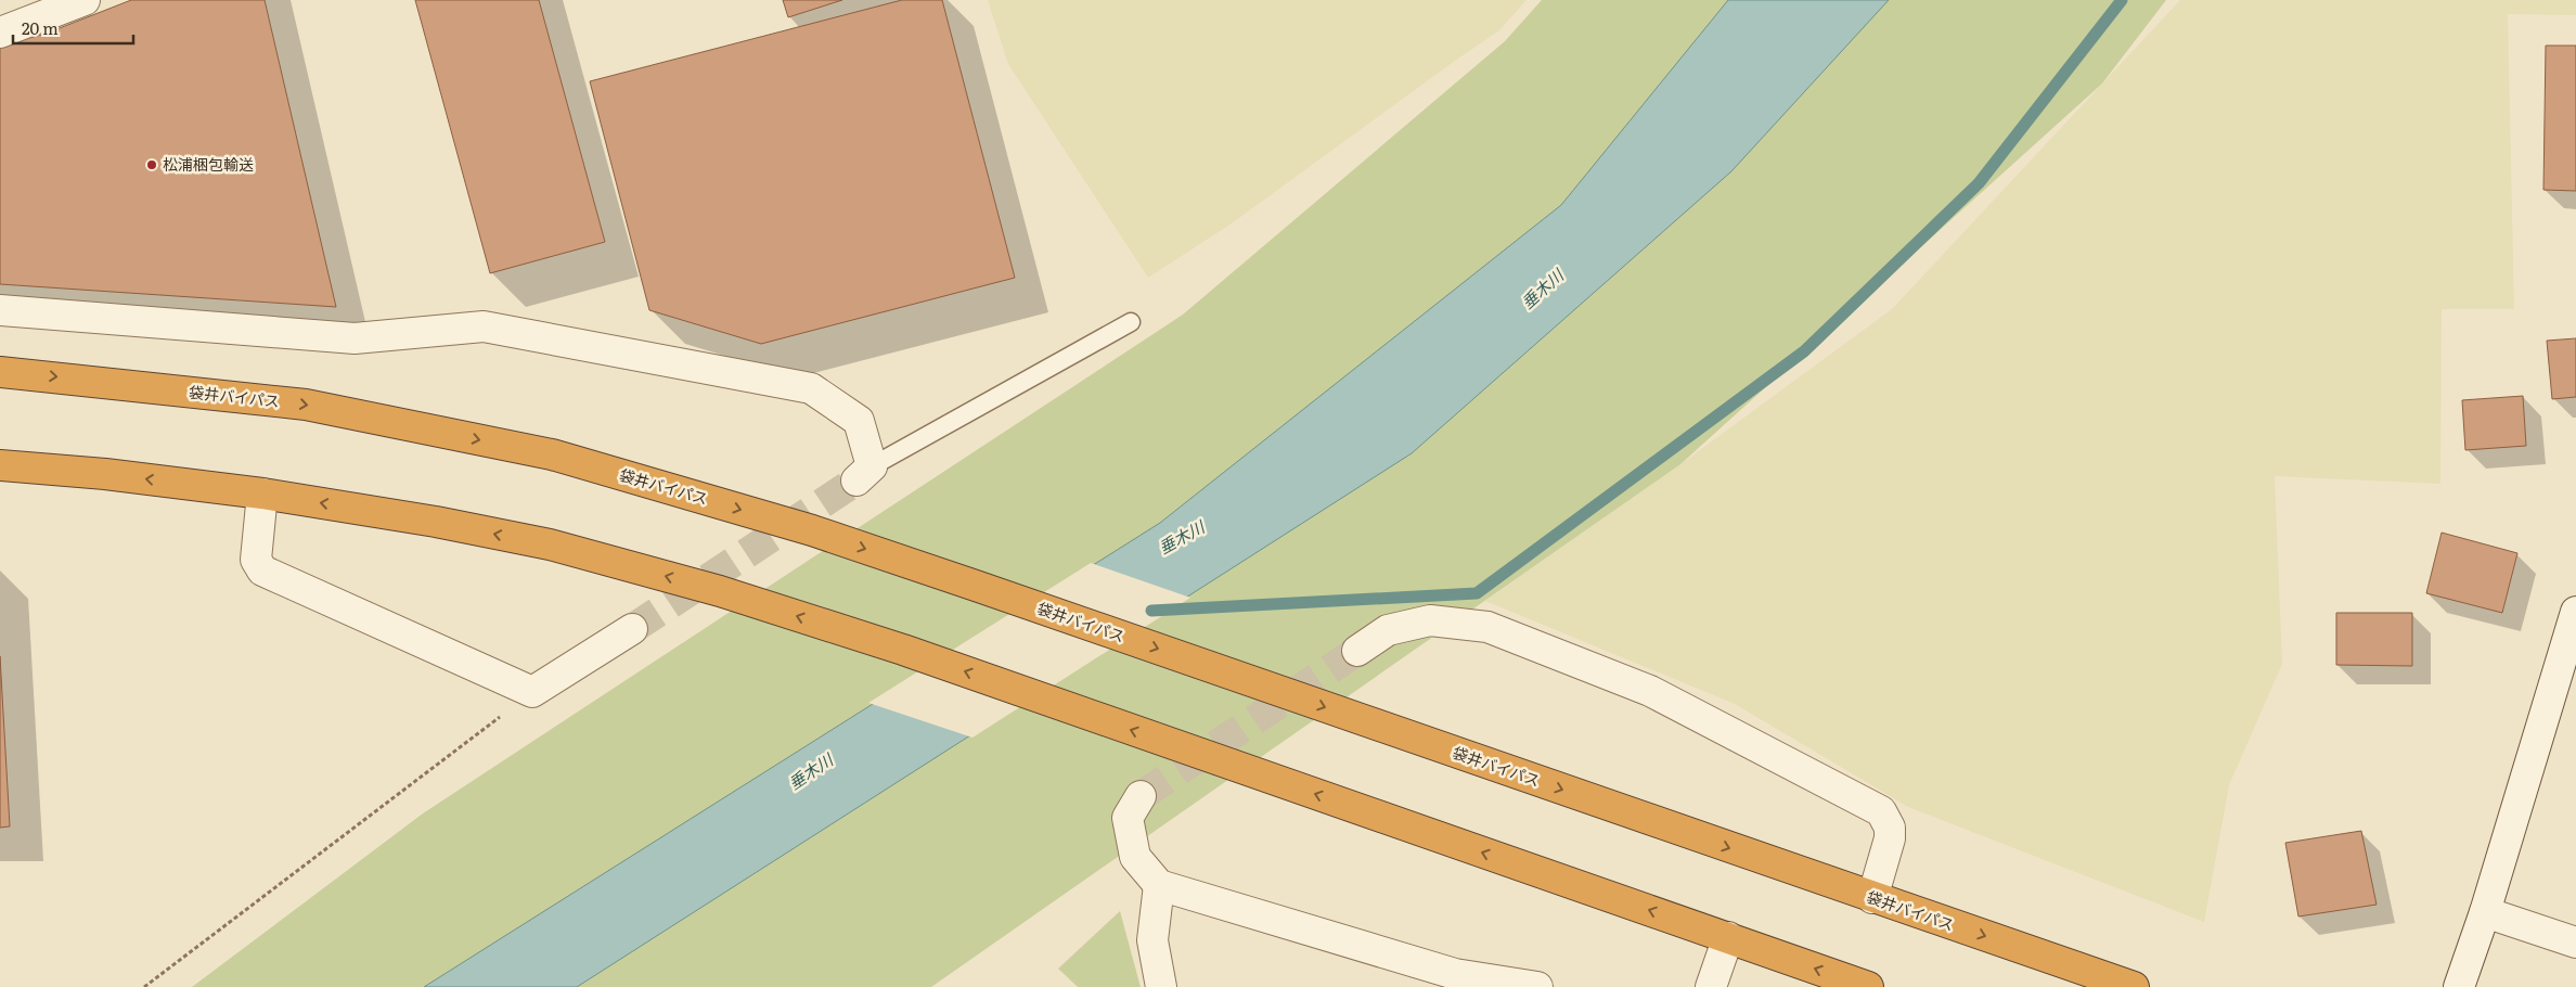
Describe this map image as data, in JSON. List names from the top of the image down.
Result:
{
  "streets": {
    "highway": ["袋井バイパス"]
  },
  "water": ["垂木川"],
  "places": ["松浦梱包輸送"],
  "scale_bar": "20 m"
}
